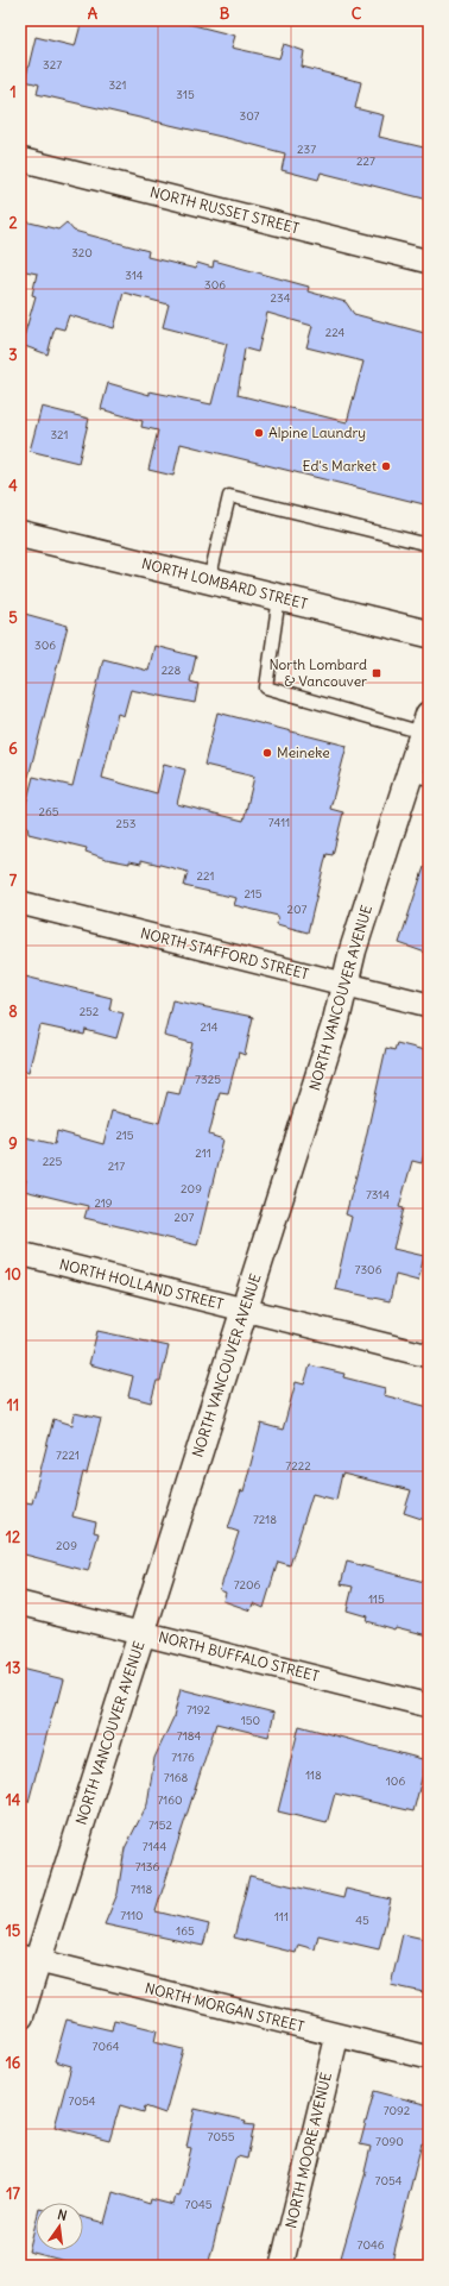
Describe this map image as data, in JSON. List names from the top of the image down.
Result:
{
  "streets": {
    "street": [
      "NORTH RUSSET STREET",
      "NORTH LOMBARD STREET",
      "NORTH STAFFORD STREET",
      "NORTH VANCOUVER AVENUE",
      "NORTH HOLLAND STREET",
      "NORTH BUFFALO STREET",
      "NORTH MORGAN STREET",
      "NORTH MOORE AVENUE"
    ]
  },
  "crossings": [
    ["NORTH STAFFORD STREET", "NORTH VANCOUVER AVENUE"],
    ["NORTH VANCOUVER AVENUE", "NORTH HOLLAND STREET"],
    ["NORTH VANCOUVER AVENUE", "NORTH BUFFALO STREET"],
    ["NORTH VANCOUVER AVENUE", "NORTH MORGAN STREET"],
    ["NORTH MORGAN STREET", "NORTH MOORE AVENUE"]
  ],
  "places": {
    "other": ["Alpine Laundry", "Ed's Market", "Meineke"],
    "transit": ["North Lombard & Vancouver"]
  },
  "house_numbers": [
    "327",
    "321",
    "315",
    "307",
    "237",
    "227",
    "320",
    "314",
    "306",
    "234",
    "224",
    "321",
    "306",
    "228",
    "265",
    "7411",
    "253",
    "221",
    "215",
    "207",
    "252",
    "214",
    "7325",
    "215",
    "211",
    "225",
    "217",
    "209",
    "7314",
    "219",
    "207",
    "7306",
    "7221",
    "7222",
    "7218",
    "209",
    "7206",
    "115",
    "7192",
    "150",
    "7184",
    "7176",
    "118",
    "7168",
    "106",
    "7160",
    "7152",
    "7144",
    "7136",
    "7118",
    "7110",
    "111",
    "45",
    "165",
    "7064",
    "7054",
    "7092",
    "7055",
    "7090",
    "7054",
    "7045",
    "7046"
  ],
  "north": "top",
  "grid": {
    "columns": ["A", "B", "C"],
    "rows": [
      "1",
      "2",
      "3",
      "4",
      "5",
      "6",
      "7",
      "8",
      "9",
      "10",
      "11",
      "12",
      "13",
      "14",
      "15",
      "16",
      "17"
    ]
  }
}
